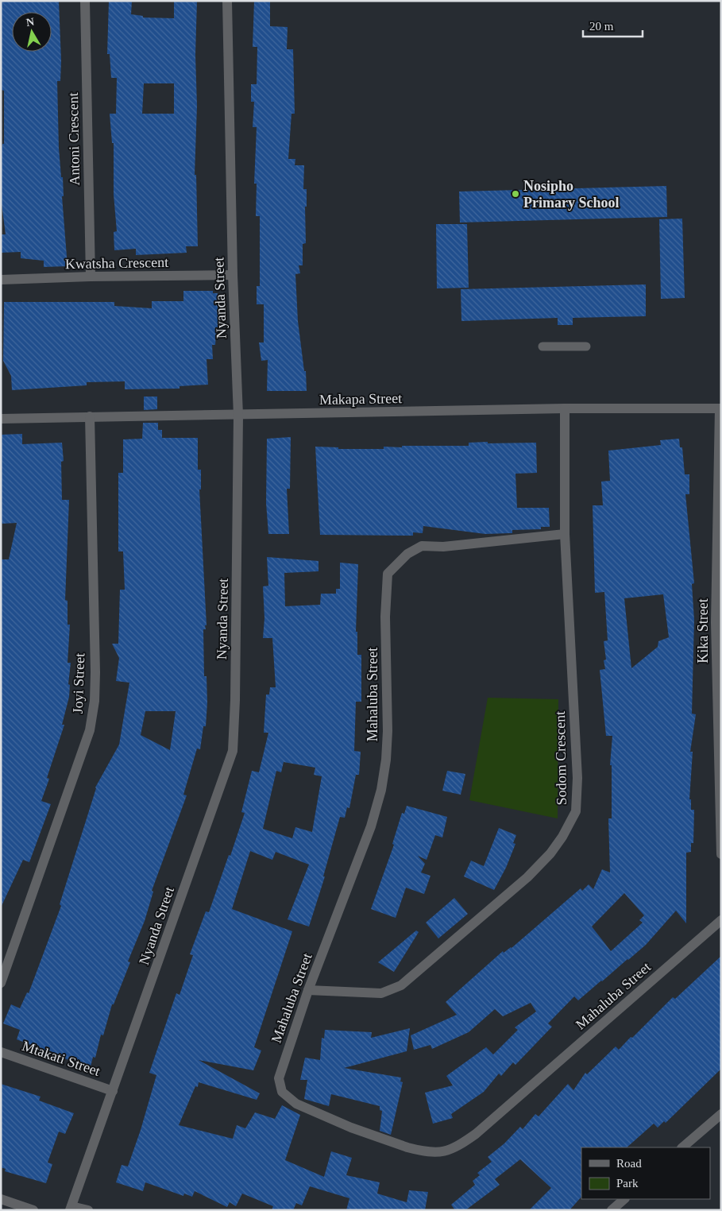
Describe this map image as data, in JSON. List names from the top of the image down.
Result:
{
  "streets": {
    "street": [
      "Antoni Crescent",
      "Kwatsha Crescent",
      "Nyanda Street",
      "Makapa Street",
      "Kika Street",
      "Joyi Street",
      "Mahaluba Street",
      "Sodom Crescent",
      "Mtakati Street"
    ]
  },
  "crossings": [
    ["Antoni Crescent", "Kwatsha Crescent"],
    ["Kwatsha Crescent", "Nyanda Street"],
    ["Nyanda Street", "Makapa Street"],
    ["Nyanda Street", "Mtakati Street"],
    ["Makapa Street", "Kika Street"],
    ["Makapa Street", "Joyi Street"],
    ["Makapa Street", "Sodom Crescent"],
    ["Mahaluba Street", "Sodom Crescent"]
  ],
  "places": ["Nosipho Primary School"],
  "legend": ["Road", "Park"],
  "scale_bar": "20 m",
  "north": "top"
}
